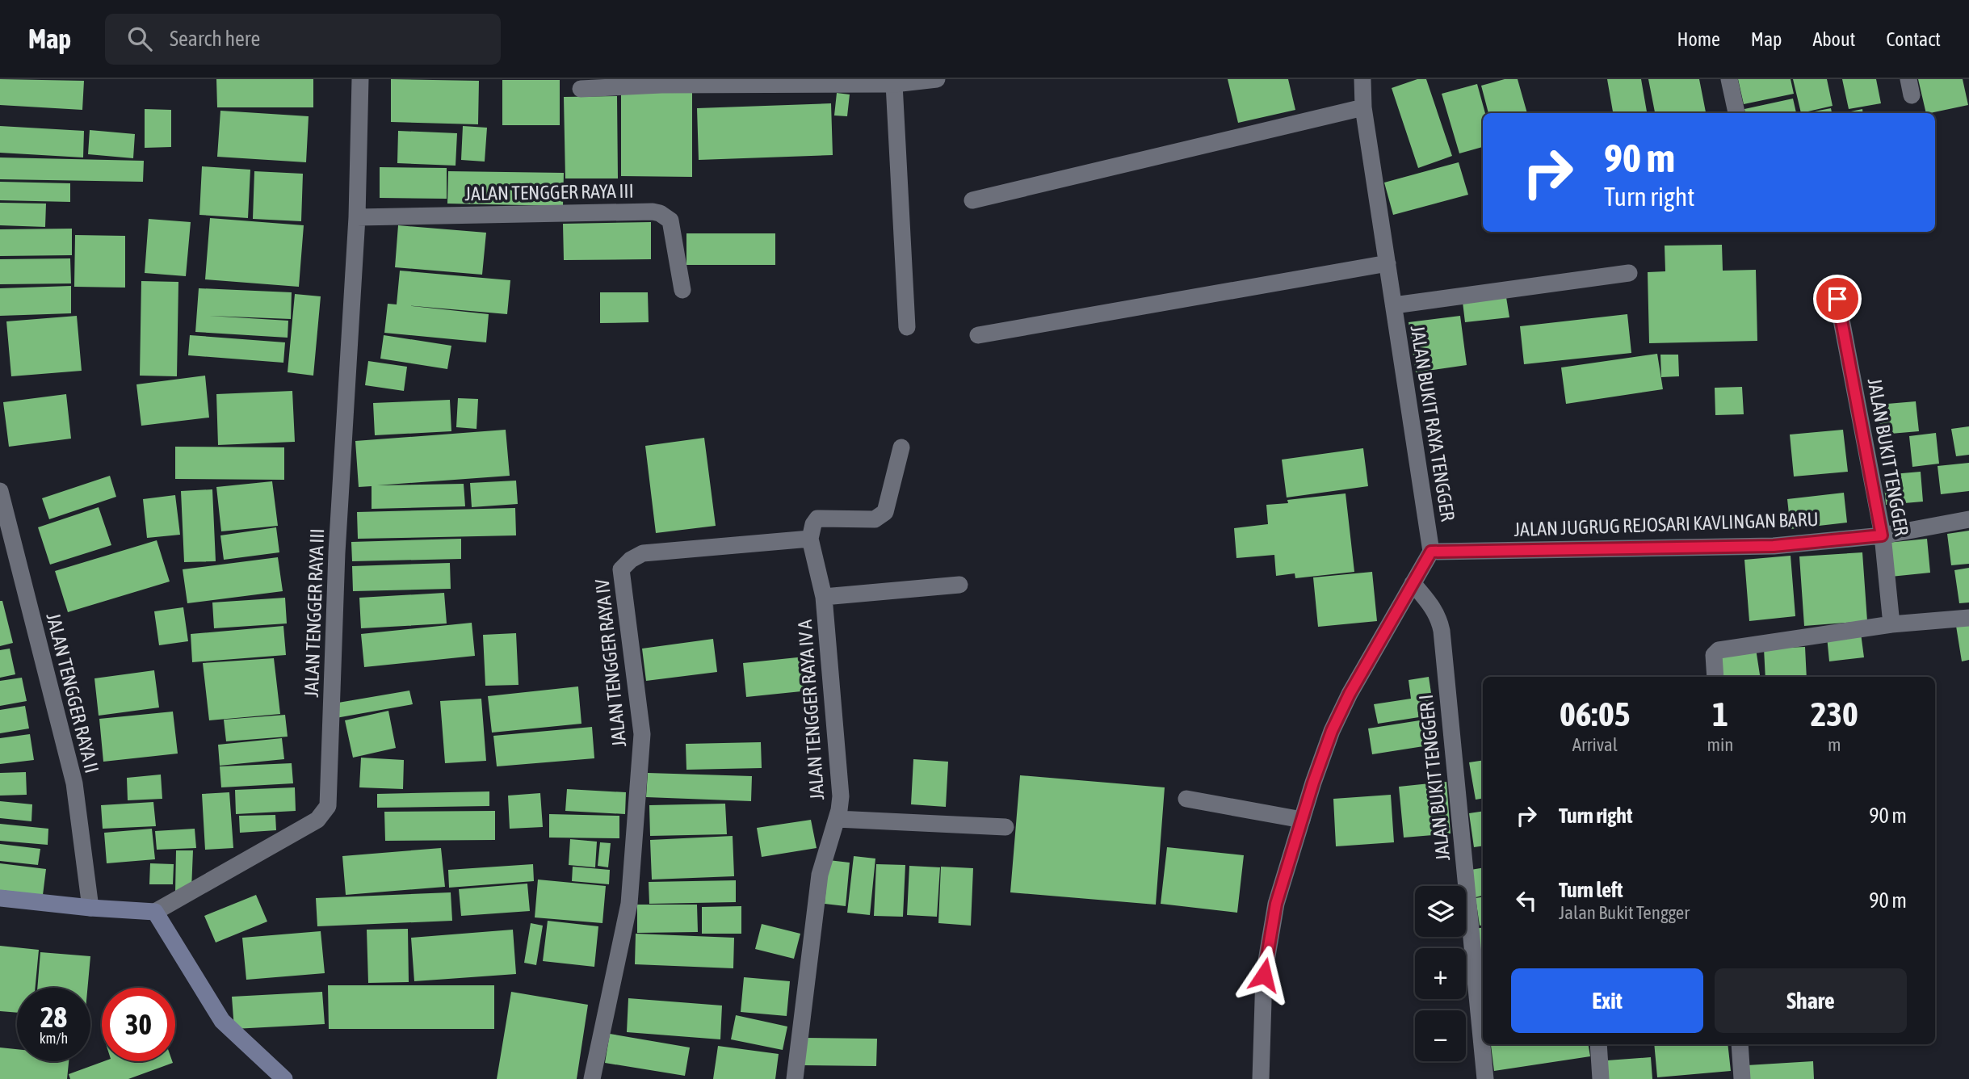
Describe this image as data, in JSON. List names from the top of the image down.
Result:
{
  "streets": {
    "street": [
      "JALAN TENGGER RAYA III",
      "JALAN BUKIT RAYA TENGGER",
      "JALAN BUKIT TENGGER",
      "JALAN JUGRUG REJOSARI KAVLINGAN BARU",
      "JALAN TENGGER RAYA IV",
      "JALAN TENGGER RAYA II",
      "JALAN TENGGER RAYA IV A",
      "JALAN BUKIT TENGGER I"
    ]
  },
  "crossings": [
    ["JALAN BUKIT RAYA TENGGER", "JALAN JUGRUG REJOSARI KAVLINGAN BARU"],
    ["JALAN BUKIT RAYA TENGGER", "JALAN BUKIT TENGGER I"],
    ["JALAN BUKIT TENGGER", "JALAN JUGRUG REJOSARI KAVLINGAN BARU"],
    ["JALAN TENGGER RAYA IV", "JALAN TENGGER RAYA IV A"]
  ],
  "page": {
    "header": "Map",
    "search": "Search here",
    "nav": [
      "Home",
      "Map",
      "About",
      "Contact"
    ],
    "turn": ["90 m", "Turn right"],
    "eta": [
      "06:05",
      "Arrival",
      "1",
      "min",
      "230",
      "m"
    ],
    "list": [
      {
        "name": "Turn right",
        "value": "90 m"
      },
      {
        "name": "Turn left",
        "note": "Jalan Bukit Tengger",
        "value": "90 m"
      }
    ],
    "map_buttons": ["+", "−"],
    "buttons": ["Exit", "Share"],
    "speed": "28 km/h",
    "limit": "30"
  }
}
